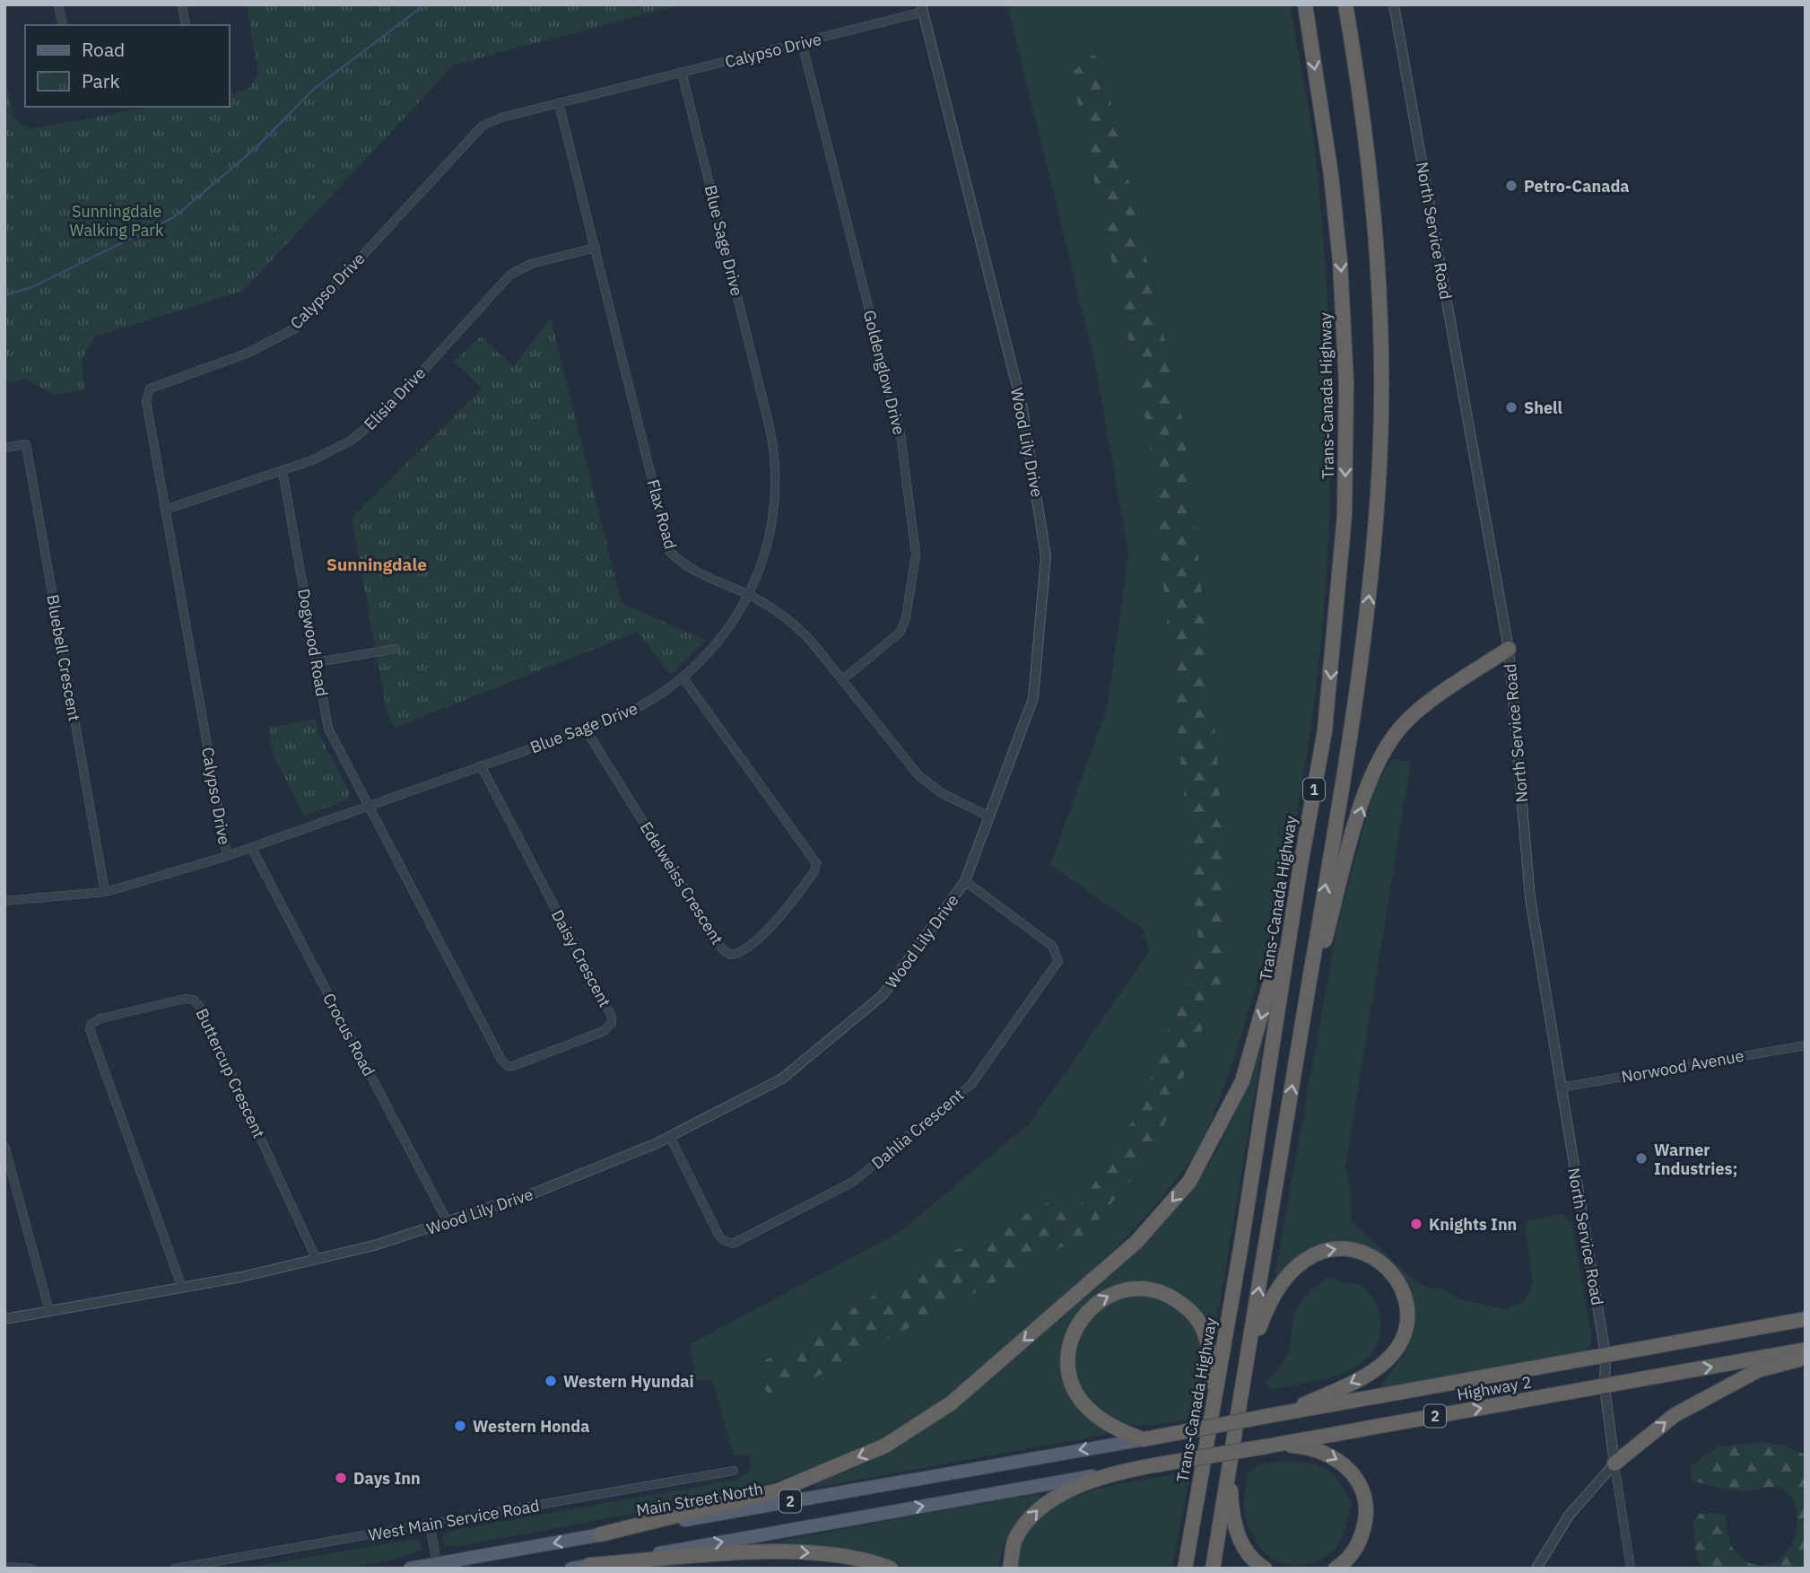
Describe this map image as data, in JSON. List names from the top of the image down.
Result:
{
  "streets": {
    "highway": [
      "Trans-Canada Highway",
      "1",
      "Highway 2",
      "2"
    ],
    "main road": ["Main Street North"],
    "street": [
      "Calypso Drive",
      "North Service Road",
      "Blue Sage Drive",
      "Goldenglow Drive",
      "Elisia Drive",
      "Wood Lily Drive",
      "Flax Road",
      "Dogwood Road",
      "Bluebell Crescent",
      "Edelweiss Crescent",
      "Daisy Crescent",
      "Crocus Road",
      "Norwood Avenue",
      "Buttercup Crescent",
      "Dahlia Crescent",
      "West Main Service Road"
    ]
  },
  "crossings": [
    ["Calypso Drive", "Blue Sage Drive"],
    ["Calypso Drive", "Goldenglow Drive"],
    ["Calypso Drive", "Elisia Drive"],
    ["Calypso Drive", "Wood Lily Drive"],
    ["Calypso Drive", "Flax Road"],
    ["North Service Road", "Norwood Avenue"],
    ["North Service Road", "Highway 2"],
    ["Blue Sage Drive", "Flax Road"],
    ["Blue Sage Drive", "Dogwood Road"],
    ["Blue Sage Drive", "Bluebell Crescent"],
    ["Blue Sage Drive", "Edelweiss Crescent"],
    ["Blue Sage Drive", "Daisy Crescent"],
    ["Blue Sage Drive", "Crocus Road"],
    ["Goldenglow Drive", "Flax Road"],
    ["Elisia Drive", "Flax Road"],
    ["Elisia Drive", "Dogwood Road"],
    ["Wood Lily Drive", "Flax Road"],
    ["Wood Lily Drive", "Crocus Road"],
    ["Wood Lily Drive", "Buttercup Crescent"],
    ["Wood Lily Drive", "Dahlia Crescent"],
    ["Dogwood Road", "Daisy Crescent"],
    ["Highway 2", "2"],
    ["Highway 2", "Main Street North"]
  ],
  "districts": ["Sunningdale"],
  "parks": ["Sunningdale Walking Park"],
  "places": [
    "Petro-Canada",
    "Shell",
    "Warner Industries;",
    "Knights Inn",
    "Western Hyundai",
    "Western Honda",
    "Days Inn"
  ],
  "legend": ["Road", "Park"]
}
